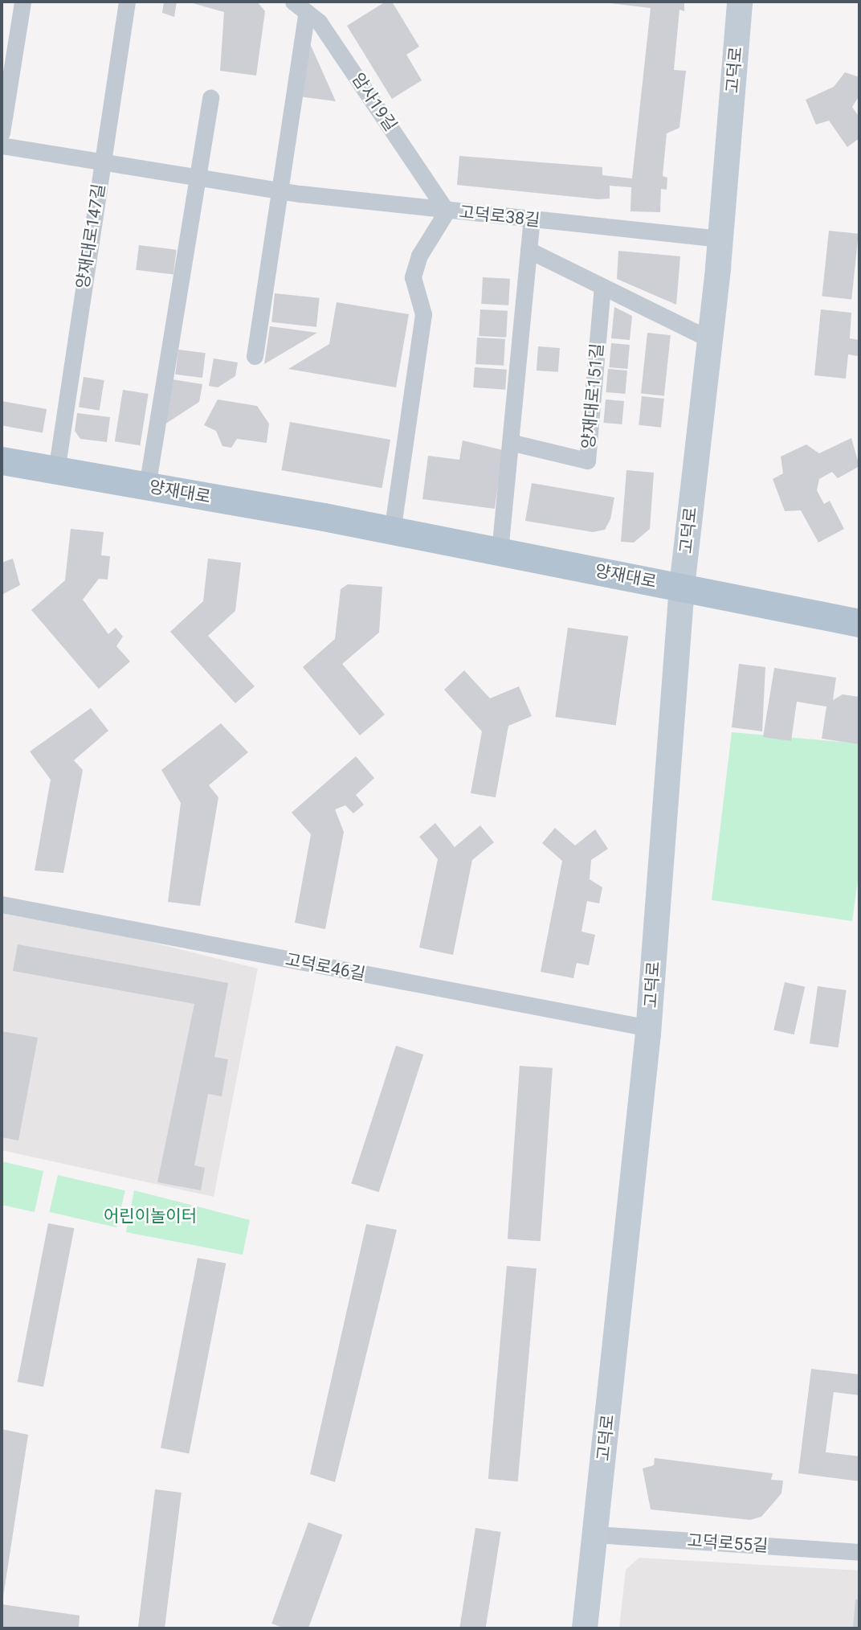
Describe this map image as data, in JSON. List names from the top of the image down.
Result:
{
  "streets": {
    "main road": ["고덕로", "양재대로"],
    "street": [
      "암사19길",
      "고덕로38길",
      "양재대로147길",
      "양재대로151길",
      "고덕로46길",
      "고덕로55길"
    ]
  },
  "crossings": [
    ["고덕로", "고덕로38길"],
    ["고덕로", "양재대로"],
    ["고덕로", "고덕로46길"],
    ["고덕로", "고덕로55길"],
    ["암사19길", "고덕로38길"],
    ["고덕로38길", "양재대로147길"],
    ["양재대로147길", "양재대로"]
  ],
  "parks": ["어린이놀이터"]
}
